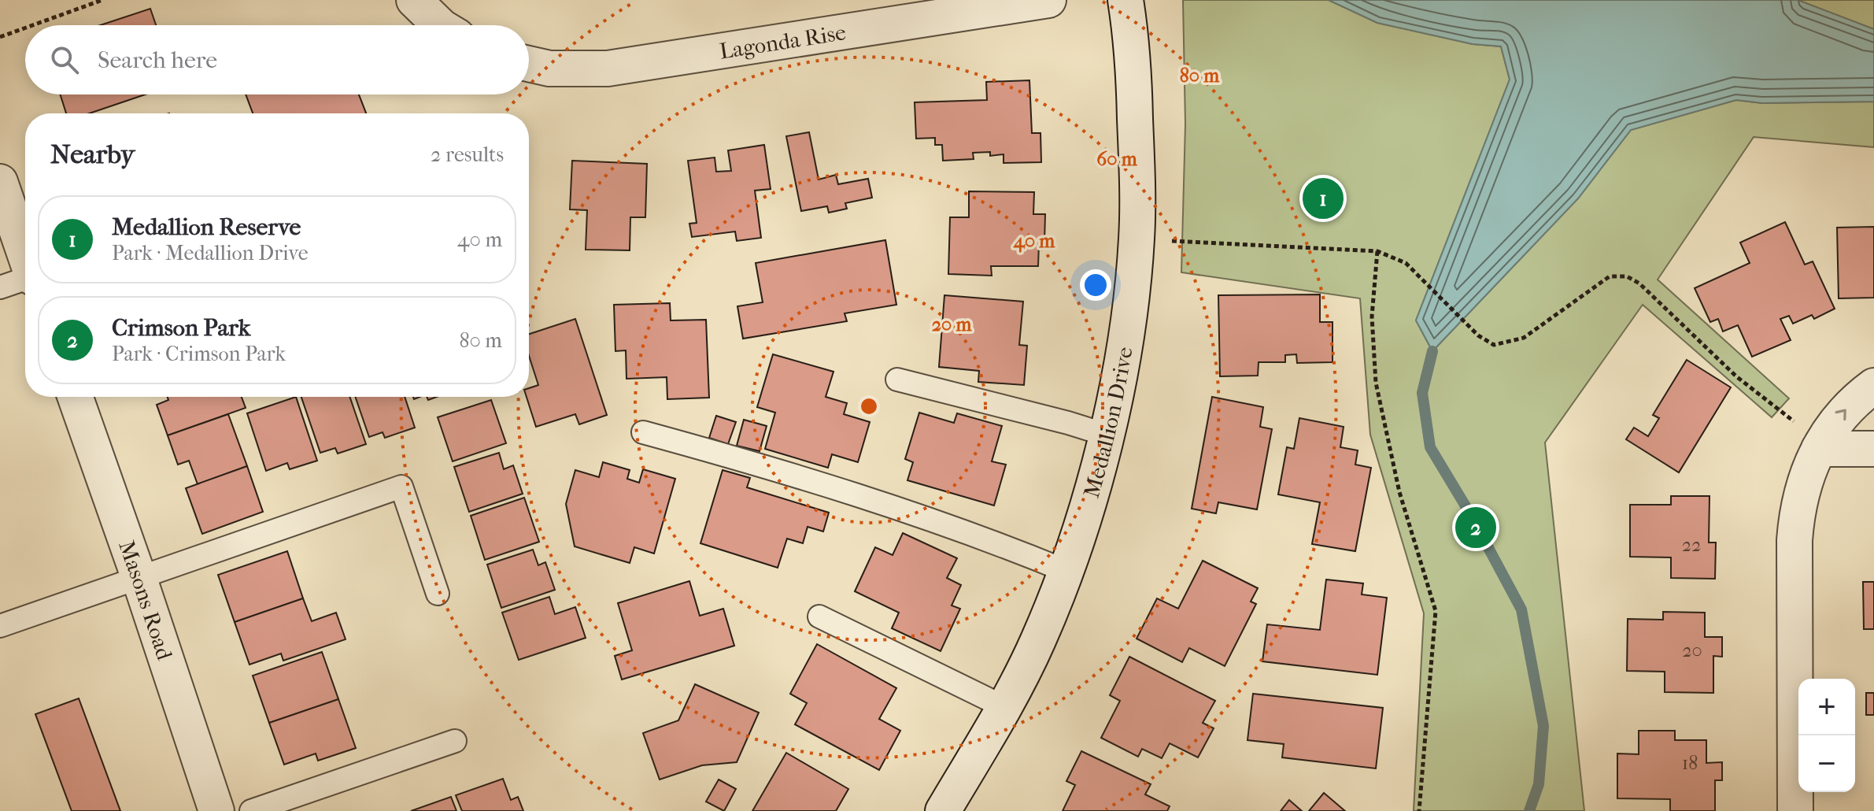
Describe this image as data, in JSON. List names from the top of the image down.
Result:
{
  "streets": {
    "street": ["Lagonda Rise", "Medallion Drive", "Masons Road"]
  },
  "house_numbers": ["22", "20", "18"],
  "page": {
    "search": "Search here",
    "heading": ["Nearby", "2 results"],
    "pins": ["1", "2"],
    "list": [
      {
        "mark": "1",
        "name": "Medallion Reserve",
        "note": "Park · Medallion Drive",
        "value": "40 m"
      },
      {
        "mark": "2",
        "name": "Crimson Park",
        "note": "Park · Crimson Park",
        "value": "80 m"
      }
    ],
    "map_buttons": ["+", "−"]
  },
  "rings": [
    "80 m",
    "60 m",
    "40 m",
    "20 m"
  ]
}
